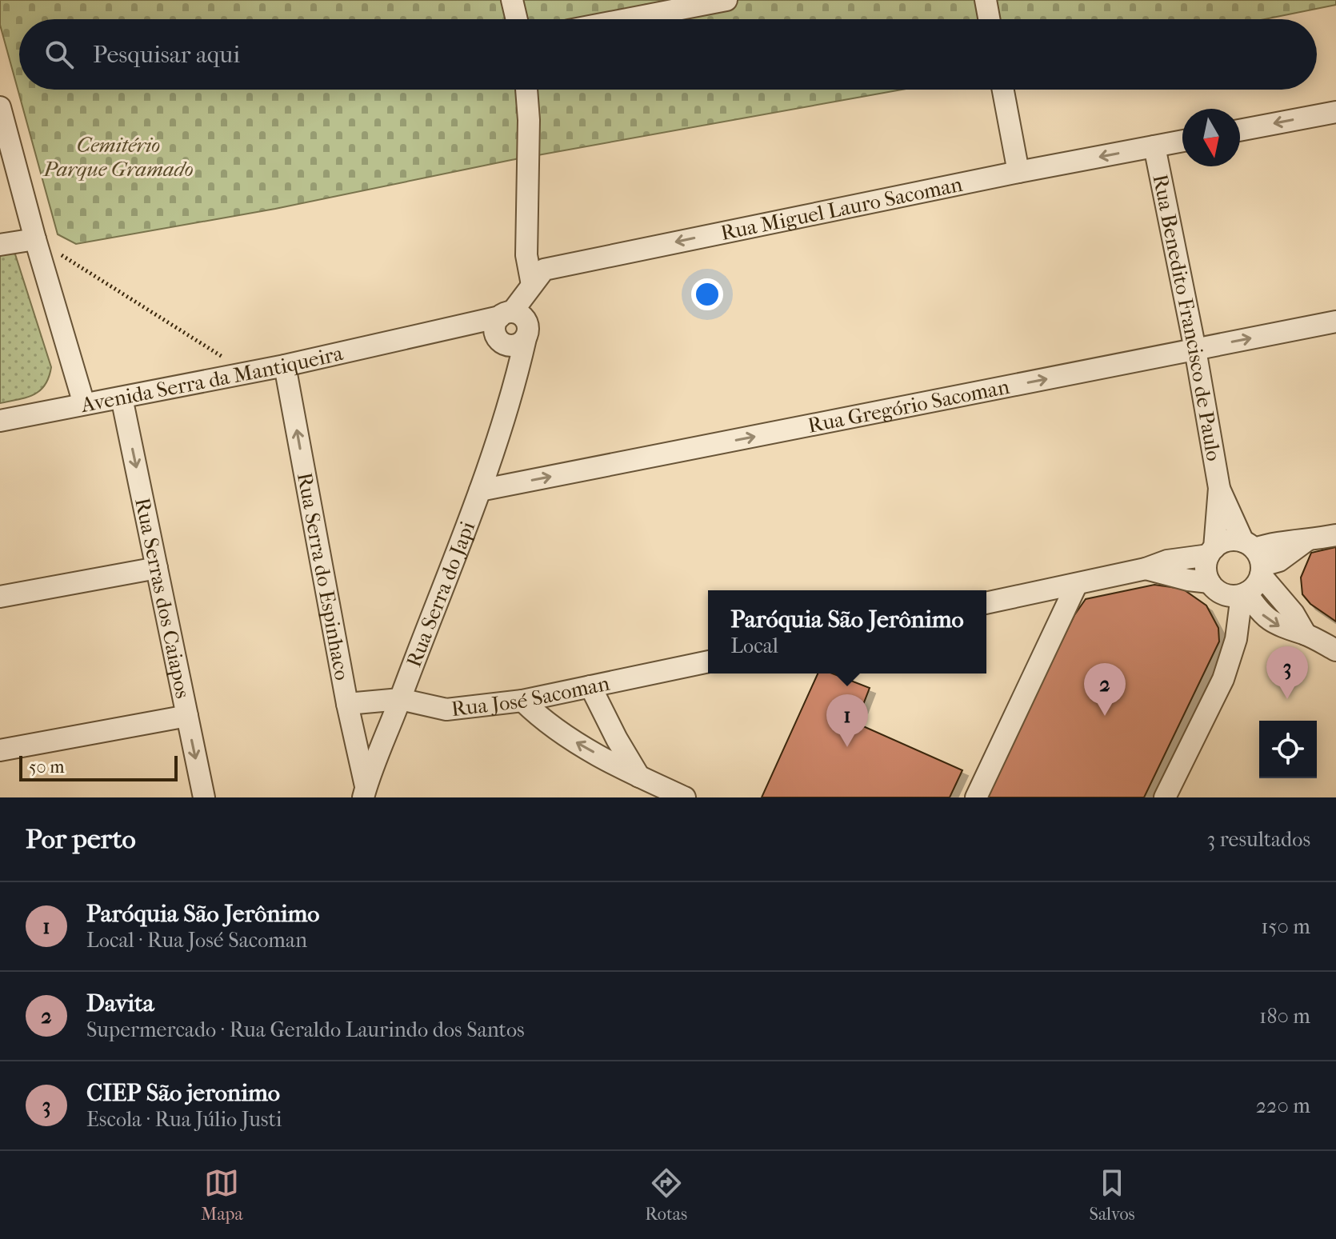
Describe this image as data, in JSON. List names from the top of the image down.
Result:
{
  "streets": {
    "street": [
      "Rua Miguel Lauro Sacoman",
      "Rua Benedito Francisco de Paulo",
      "Avenida Serra da Mantiqueira",
      "Rua Gregório Sacoman",
      "Rua Serra do Espinhaco",
      "Rua Serra do Japi",
      "Rua Serras dos Caiapos",
      "Rua José Sacoman"
    ]
  },
  "crossings": [
    ["Rua Miguel Lauro Sacoman", "Rua Benedito Francisco de Paulo"],
    ["Rua Miguel Lauro Sacoman", "Avenida Serra da Mantiqueira"],
    ["Rua Miguel Lauro Sacoman", "Rua Serra do Japi"],
    ["Rua Benedito Francisco de Paulo", "Rua Gregório Sacoman"],
    ["Avenida Serra da Mantiqueira", "Rua Serra do Espinhaco"],
    ["Avenida Serra da Mantiqueira", "Rua Serra do Japi"],
    ["Avenida Serra da Mantiqueira", "Rua Serras dos Caiapos"],
    ["Rua Gregório Sacoman", "Rua Serra do Japi"],
    ["Rua Serra do Espinhaco", "Rua Serra do Japi"],
    ["Rua Serra do Espinhaco", "Rua José Sacoman"],
    ["Rua Serra do Japi", "Rua José Sacoman"]
  ],
  "one_way": [
    "Rua Miguel Lauro Sacoman",
    "Rua Gregório Sacoman",
    "Rua Serra do Espinhaco",
    "Rua Serras dos Caiapos"
  ],
  "parks": ["Cemitério Parque Gramado"],
  "scale_bar": "50 m",
  "north": "bottom",
  "page": {
    "search": "Pesquisar aqui",
    "popup": ["Paróquia São Jerônimo", "Local"],
    "pins": ["3", "2", "1"],
    "scale": "50 m",
    "heading": ["Por perto", "3 resultados"],
    "list": [
      {
        "mark": "1",
        "name": "Paróquia São Jerônimo",
        "note": "Local · Rua José Sacoman",
        "value": "150 m"
      },
      {
        "mark": "2",
        "name": "Davita",
        "note": "Supermercado · Rua Geraldo Laurindo dos Santos",
        "value": "180 m"
      },
      {
        "mark": "3",
        "name": "CIEP São jeronimo",
        "note": "Escola · Rua Júlio Justi",
        "value": "220 m"
      }
    ],
    "nav": ["Mapa", "Rotas", "Salvos"]
  }
}
